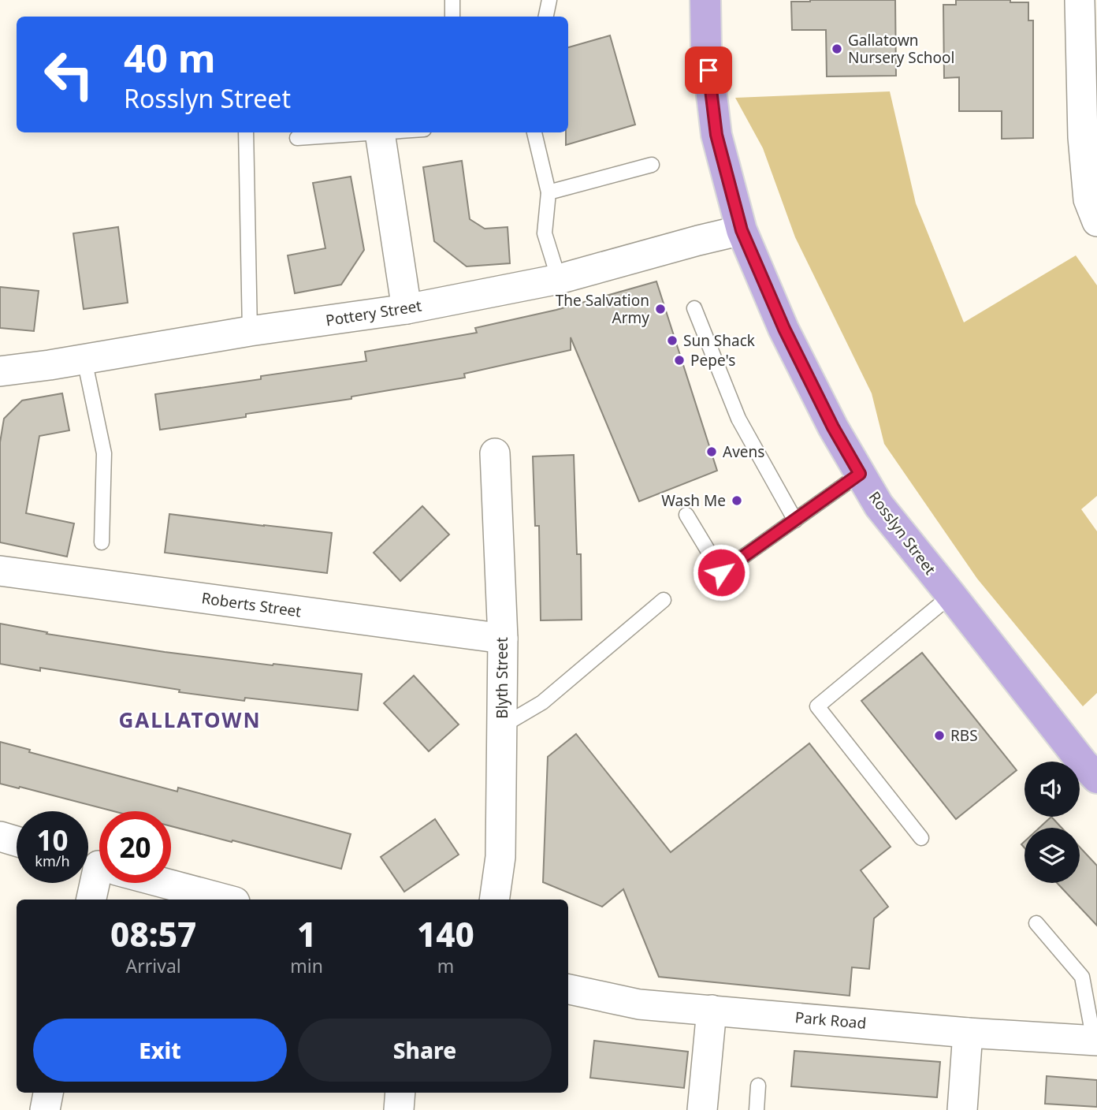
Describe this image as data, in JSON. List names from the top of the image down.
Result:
{
  "streets": {
    "main road": ["Rosslyn Street"],
    "street": [
      "Pottery Street",
      "Roberts Street",
      "Blyth Street",
      "Park Road"
    ]
  },
  "crossings": [
    ["Pottery Street", "Rosslyn Street"],
    ["Roberts Street", "Blyth Street"]
  ],
  "districts": ["GALLATOWN"],
  "places": [
    "Gallatown Nursery School",
    "The Salvation Army",
    "Sun Shack",
    "Pepe's",
    "Avens",
    "Wash Me",
    "RBS"
  ],
  "page": {
    "turn": ["40 m", "Rosslyn Street"],
    "speed": "10 km/h",
    "limit": "20",
    "eta": [
      "08:57",
      "Arrival",
      "1",
      "min",
      "140",
      "m"
    ],
    "buttons": ["Exit", "Share"]
  }
}
